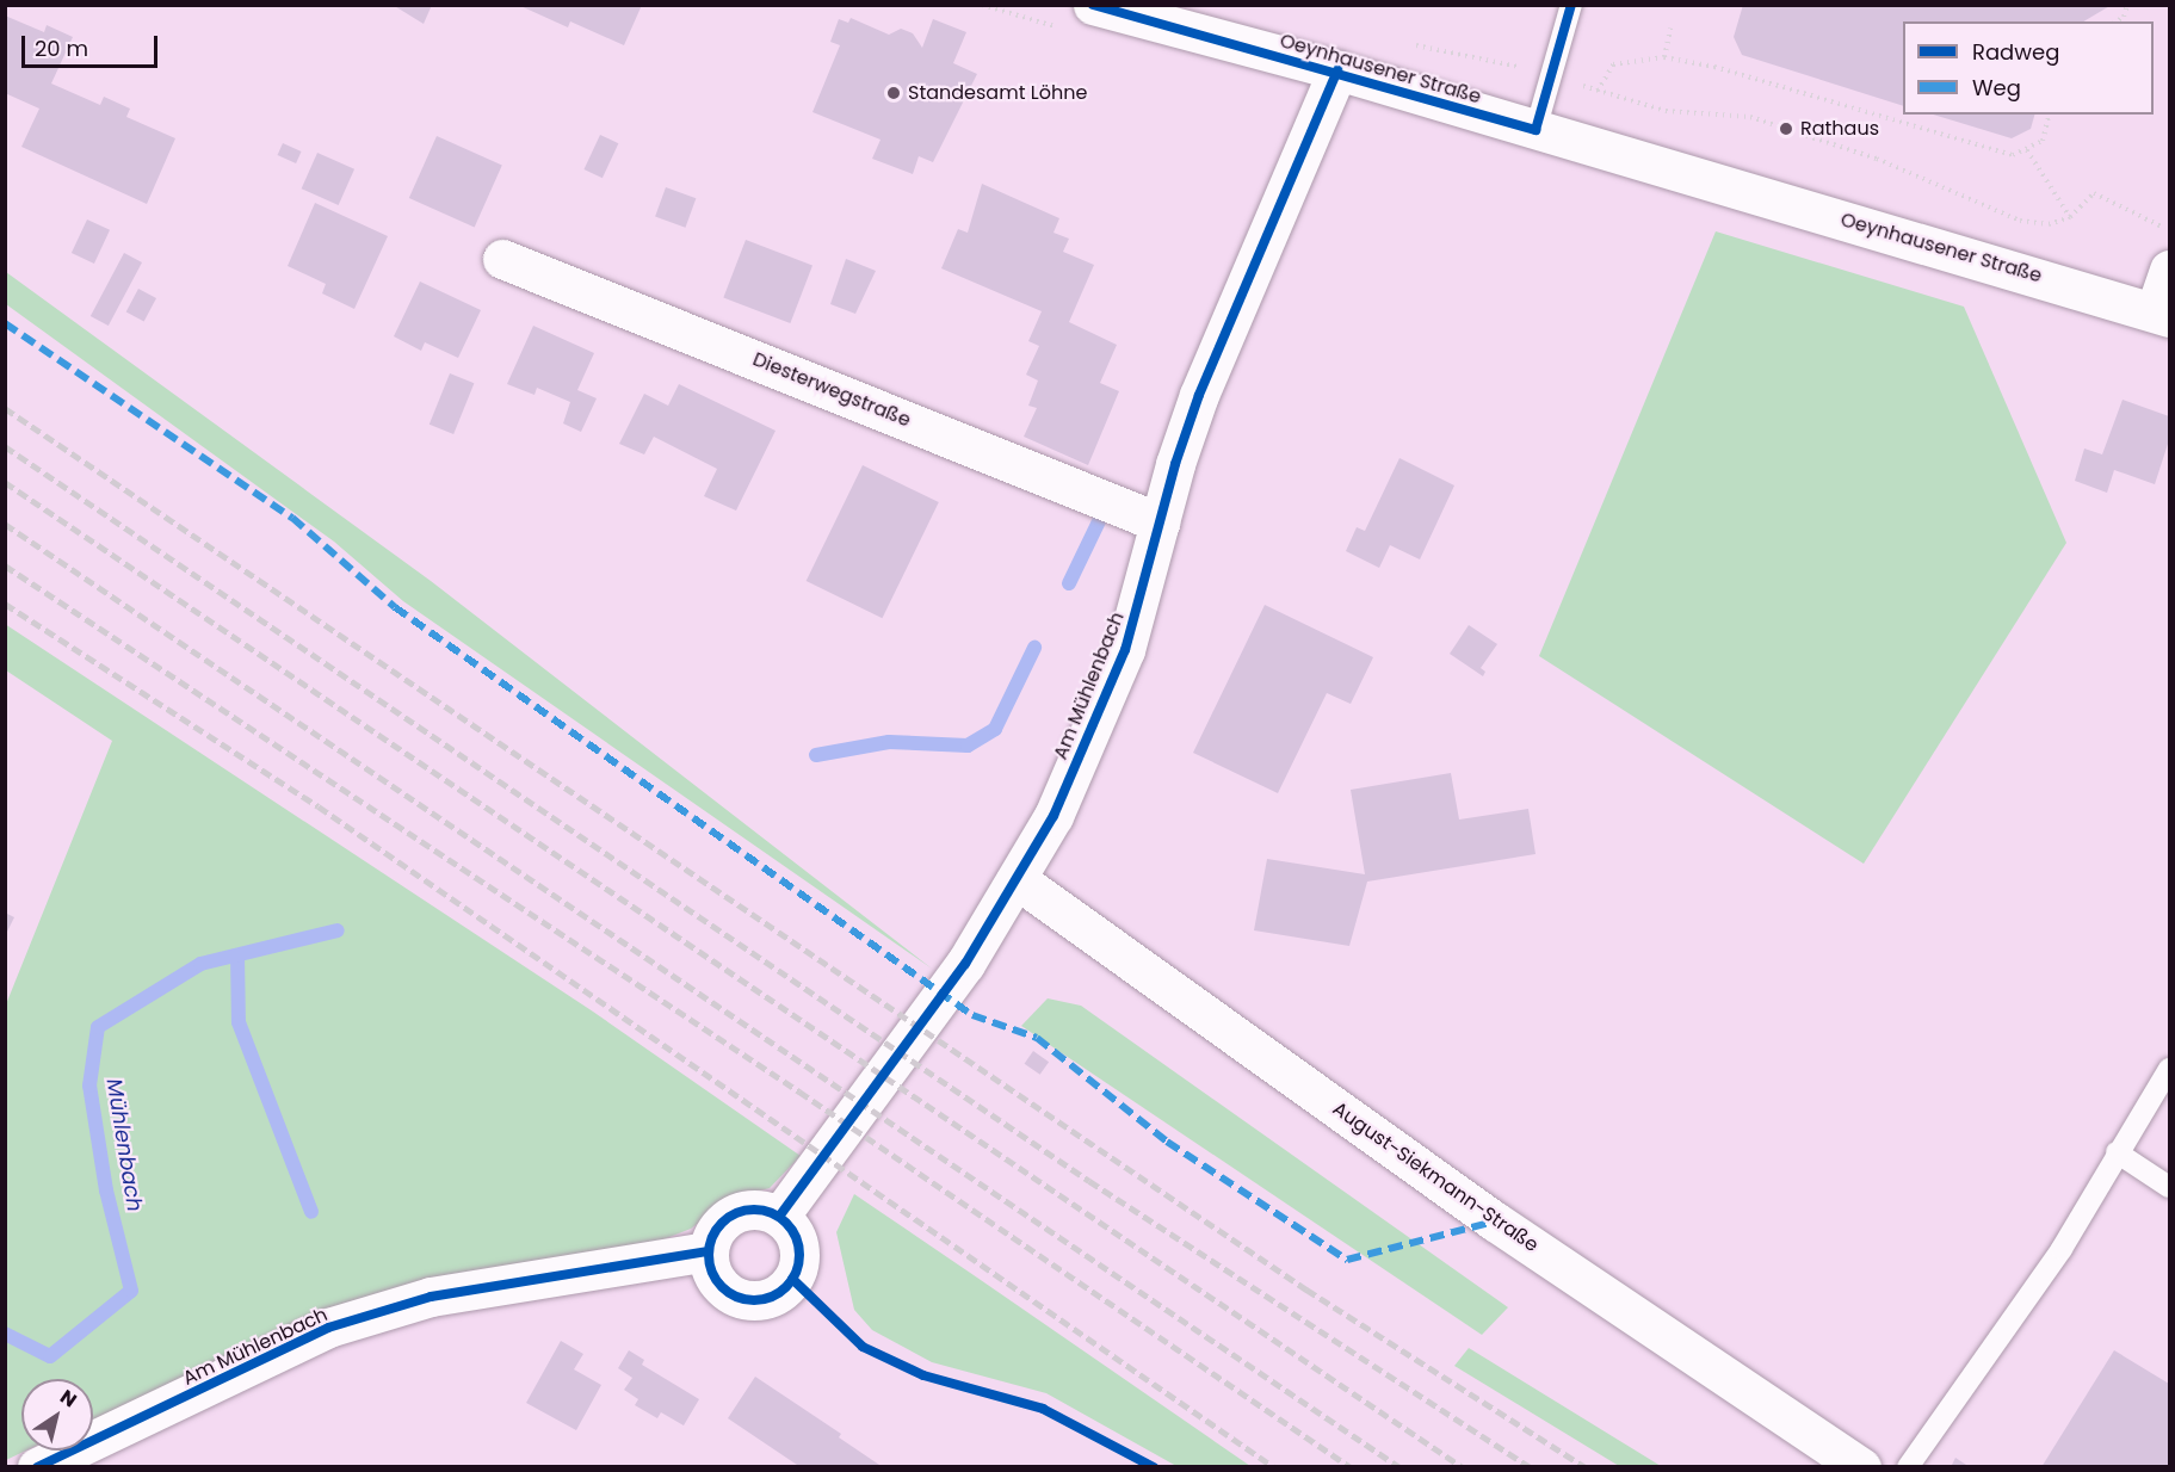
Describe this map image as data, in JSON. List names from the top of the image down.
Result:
{
  "streets": {
    "street": [
      "Oeynhausener Straße",
      "Diesterwegstraße",
      "Am Mühlenbach",
      "August-Siekmann-Straße"
    ]
  },
  "crossings": [
    ["Oeynhausener Straße", "Am Mühlenbach"],
    ["Diesterwegstraße", "Am Mühlenbach"],
    ["Am Mühlenbach", "August-Siekmann-Straße"]
  ],
  "water": ["Mühlenbach"],
  "places": ["Standesamt Löhne", "Rathaus"],
  "legend": ["Radweg", "Weg"],
  "scale_bar": "20 m",
  "north": "top right"
}
